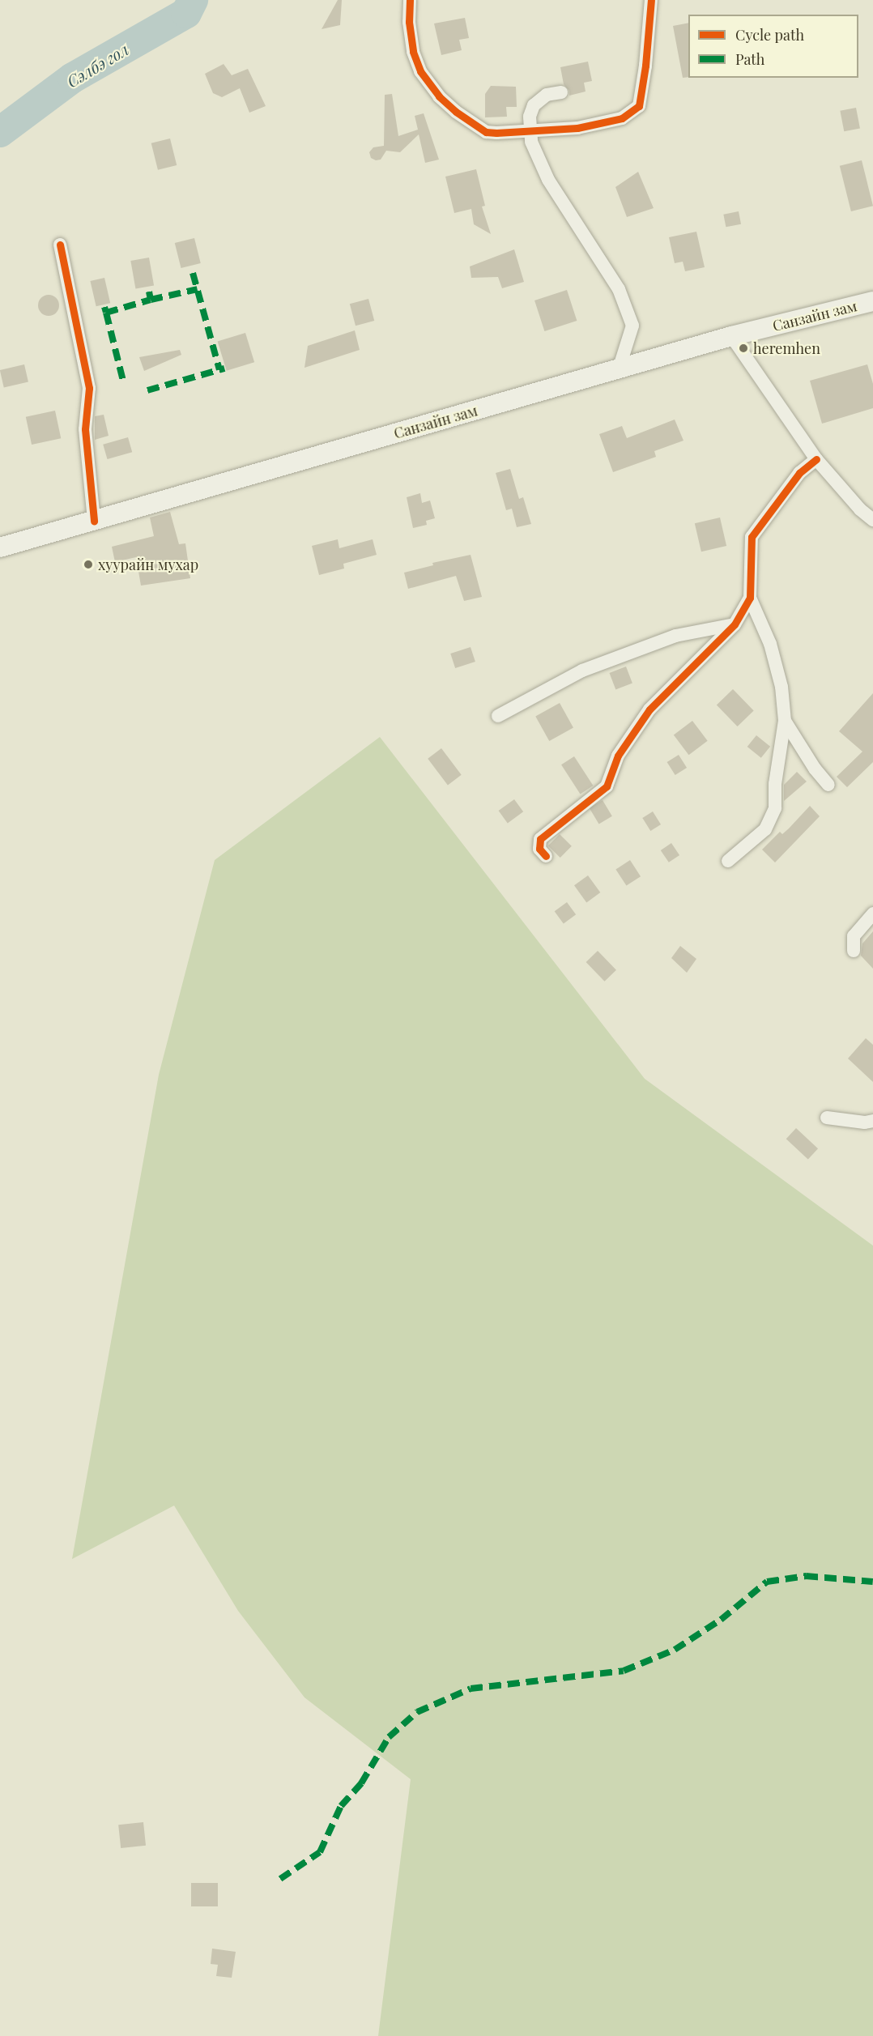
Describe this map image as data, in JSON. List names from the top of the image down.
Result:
{
  "streets": {
    "main road": ["Санзайн зам"]
  },
  "water": ["Сэлбэ гол"],
  "places": ["heremhen", "хуурайн мухар"],
  "legend": ["Cycle path", "Path"]
}
